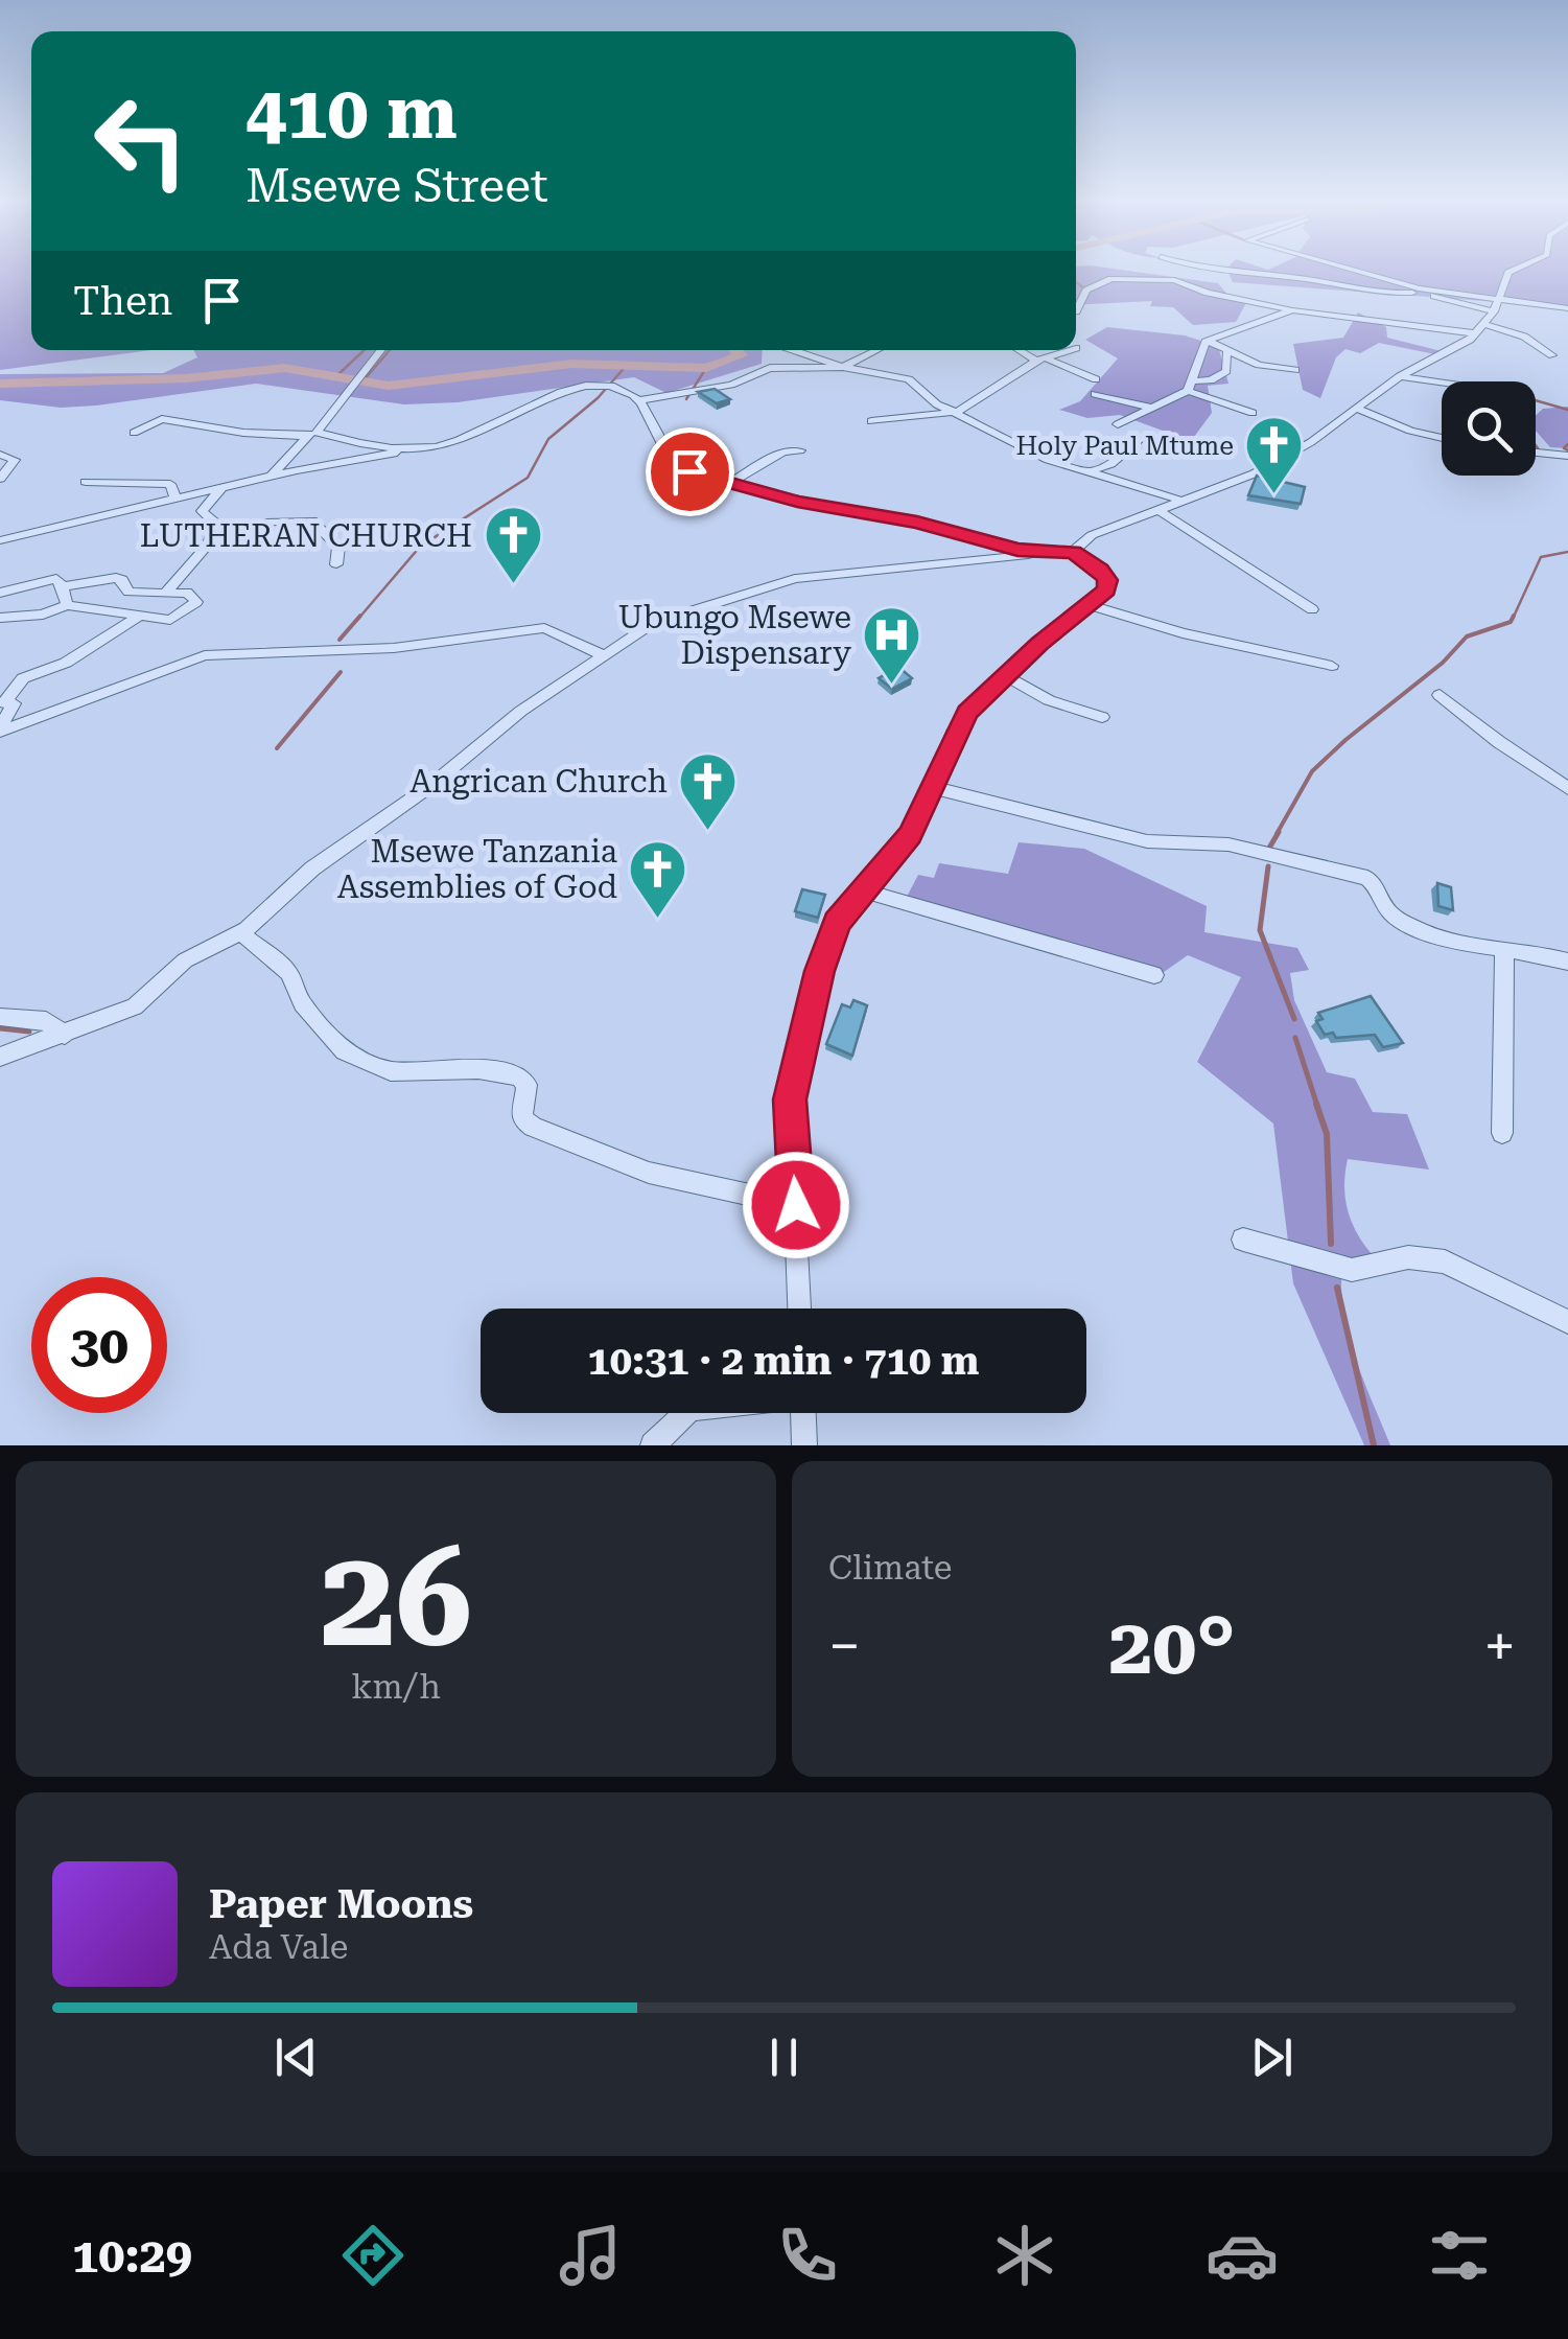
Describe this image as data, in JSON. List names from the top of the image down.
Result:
{
  "places": {
    "church": [
      "Holy Paul Mtume",
      "LUTHERAN CHURCH",
      "Angrican Church",
      "Msewe Tanzania Assemblies of God"
    ],
    "hospital": ["Ubungo Msewe Dispensary"]
  },
  "page": {
    "turn": ["410 m", "Msewe Street"],
    "then": "Then",
    "limit": "30",
    "trip": "10:31 · 2 min · 710 m",
    "tile": [
      ["26", "km/h"],
      "Climate"
    ],
    "heat": ["−", "20°", "+"],
    "song": ["Paper Moons", "Ada Vale"],
    "tabs": "10:29"
  }
}
